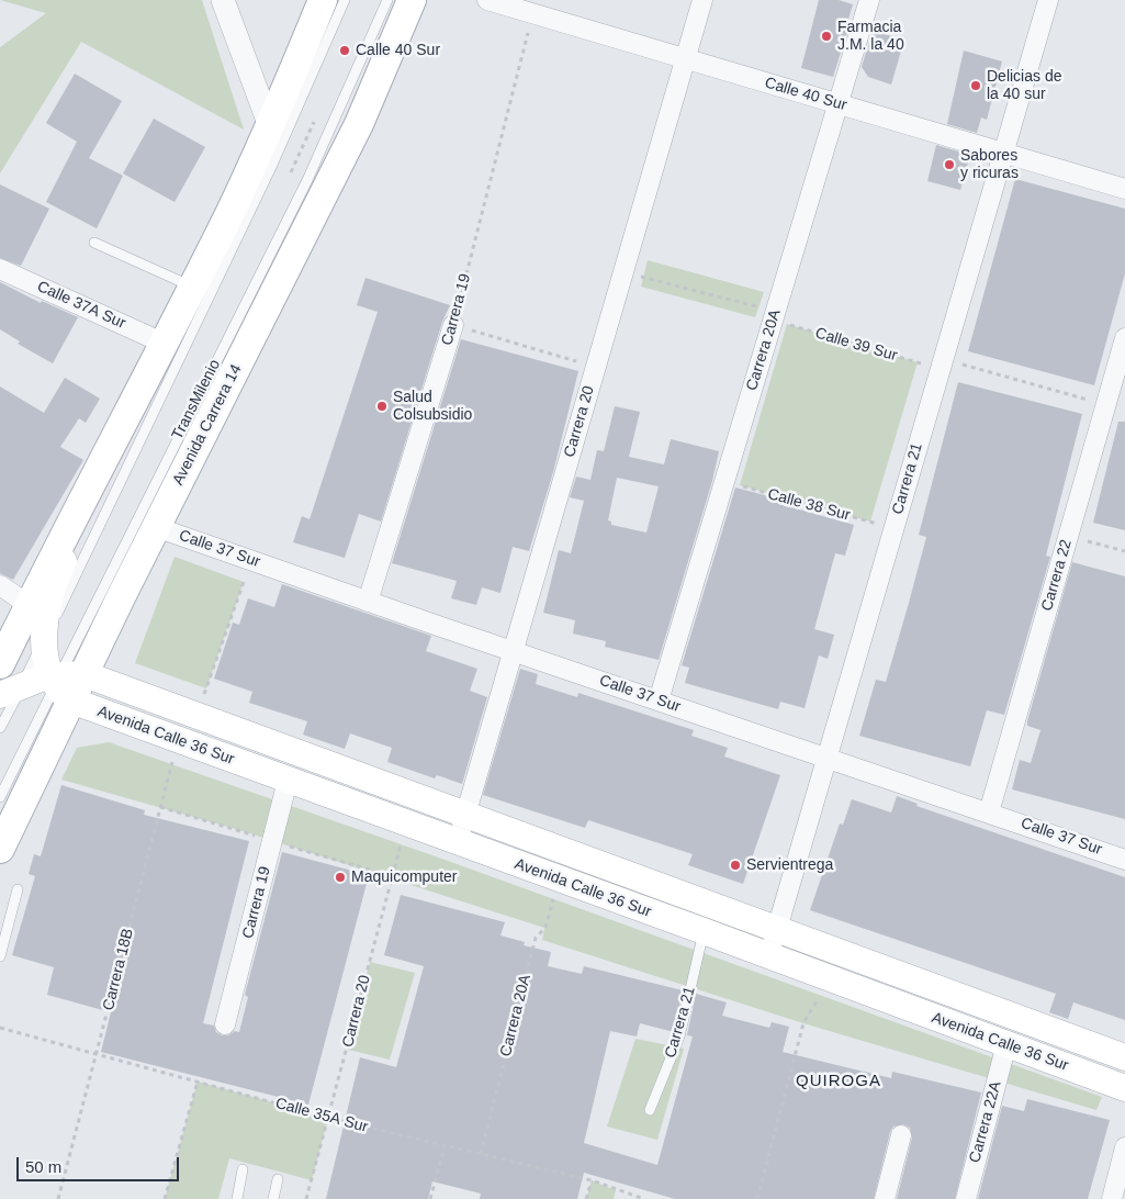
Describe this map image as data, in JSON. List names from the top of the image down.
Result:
{
  "streets": {
    "main road": ["Avenida Carrera 14", "Avenida Calle 36 Sur"],
    "street": [
      "Calle 40 Sur",
      "Calle 37A Sur",
      "Carrera 19",
      "Carrera 20A",
      "Carrera 20",
      "Carrera 21",
      "Calle 37 Sur",
      "Carrera 22",
      "Carrera 22A"
    ],
    "lane": ["TransMilenio"],
    "path": [
      "Calle 39 Sur",
      "Calle 38 Sur",
      "Carrera 18B",
      "Calle 35A Sur"
    ]
  },
  "crossings": [
    ["Calle 40 Sur", "Carrera 19"],
    ["Calle 40 Sur", "Carrera 20A"],
    ["Calle 40 Sur", "Carrera 20"],
    ["Calle 40 Sur", "Carrera 21"],
    ["Carrera 19", "Calle 37 Sur"],
    ["Carrera 19", "Avenida Calle 36 Sur"],
    ["Calle 39 Sur", "Carrera 20A"],
    ["Calle 39 Sur", "Carrera 20"],
    ["Calle 39 Sur", "Carrera 21"],
    ["Calle 39 Sur", "Carrera 22"],
    ["Carrera 20A", "Calle 38 Sur"],
    ["Carrera 20A", "Calle 37 Sur"],
    ["Carrera 20A", "Avenida Calle 36 Sur"],
    ["Carrera 20A", "Calle 35A Sur"],
    ["TransMilenio", "Avenida Carrera 14"],
    ["TransMilenio", "Avenida Calle 36 Sur"],
    ["Carrera 20", "Calle 37 Sur"],
    ["Carrera 20", "Avenida Calle 36 Sur"],
    ["Carrera 20", "Calle 35A Sur"],
    ["Avenida Carrera 14", "Calle 37 Sur"],
    ["Avenida Carrera 14", "Avenida Calle 36 Sur"],
    ["Carrera 21", "Calle 38 Sur"],
    ["Carrera 21", "Calle 37 Sur"],
    ["Carrera 21", "Avenida Calle 36 Sur"],
    ["Calle 37 Sur", "Carrera 22"],
    ["Avenida Calle 36 Sur", "Carrera 18B"],
    ["Avenida Calle 36 Sur", "Carrera 22A"],
    ["Carrera 18B", "Calle 35A Sur"]
  ],
  "districts": ["QUIROGA"],
  "places": [
    "Farmacia J.M. la 40",
    "Calle 40 Sur",
    "Delicias de la 40 sur",
    "Sabores y ricuras",
    "Salud Colsubsidio",
    "Servientrega",
    "Maquicomputer"
  ],
  "scale_bar": "50 m"
}
